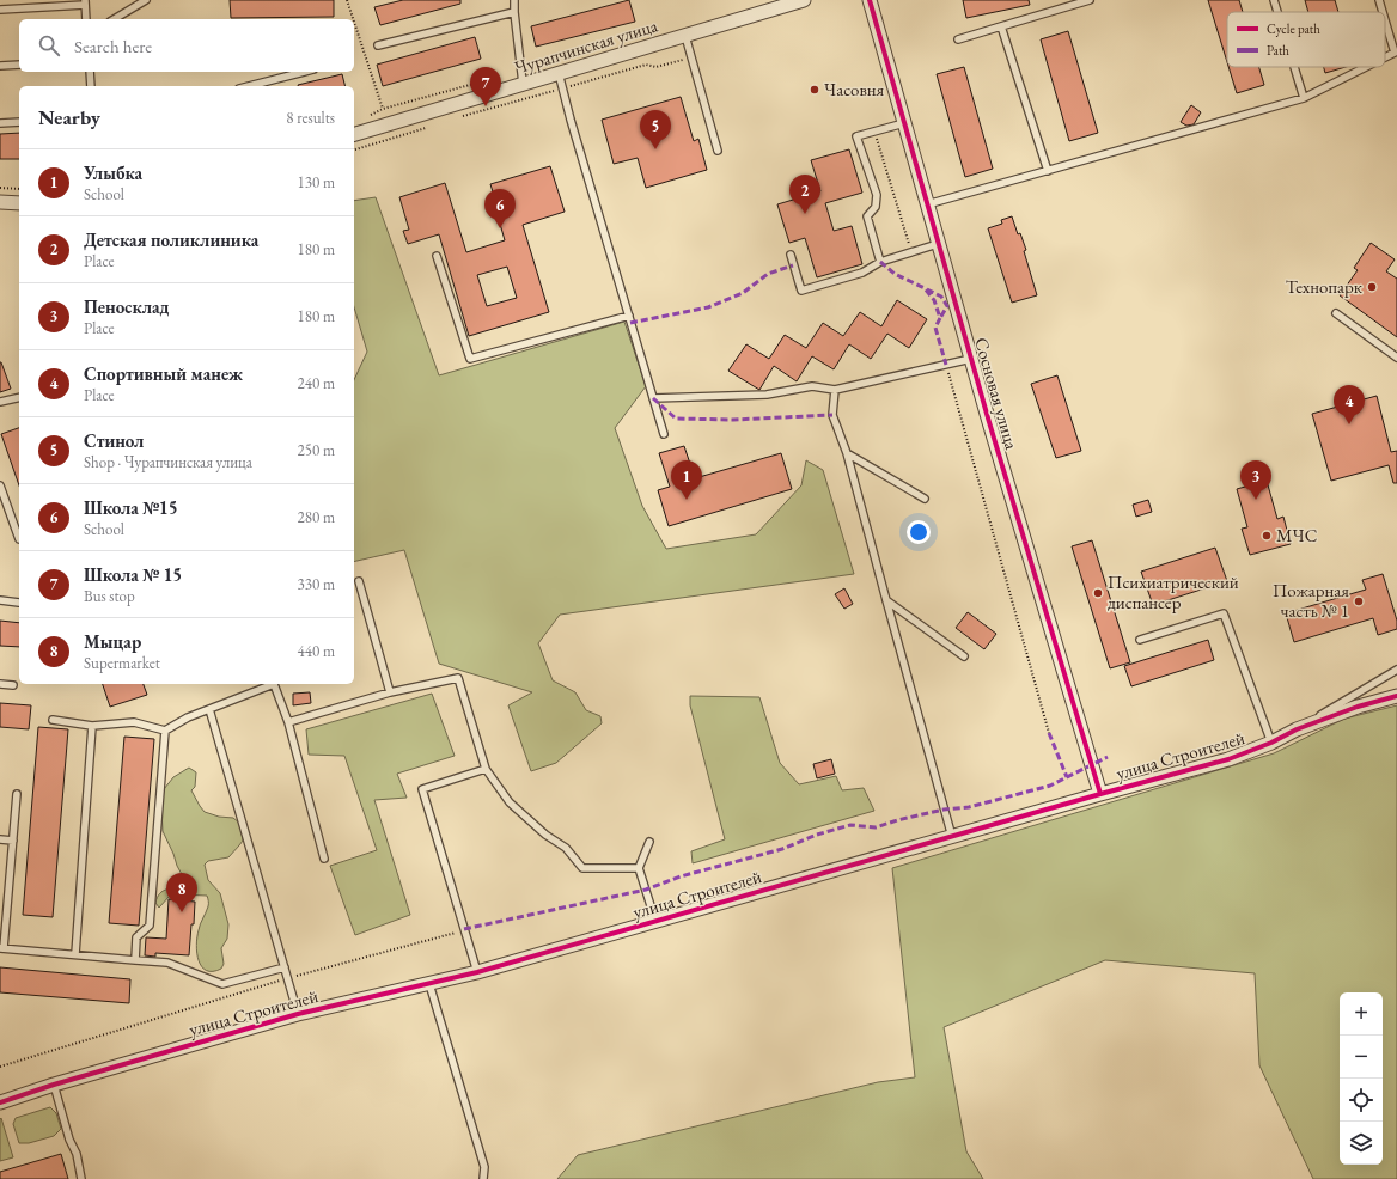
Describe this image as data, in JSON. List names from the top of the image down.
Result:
{
  "streets": {
    "street": ["Чурапчинская улица", "Сосновая улица", "улица Строителей"]
  },
  "crossings": [
    ["Сосновая улица", "улица Строителей"]
  ],
  "places": [
    "Часовня",
    "Технопарк",
    "МЧС",
    "Психиатрический диспансер",
    "Пожарная часть № 1"
  ],
  "legend": ["Cycle path", "Path"],
  "page": {
    "search": "Search here",
    "pins": [
      "7",
      "5",
      "2",
      "6",
      "4",
      "1",
      "3",
      "8"
    ],
    "heading": ["Nearby", "8 results"],
    "list": [
      {
        "mark": "1",
        "name": "Улыбка",
        "note": "School",
        "value": "130 m"
      },
      {
        "mark": "2",
        "name": "Детская поликлиника",
        "note": "Place",
        "value": "180 m"
      },
      {
        "mark": "3",
        "name": "Пеносклад",
        "note": "Place",
        "value": "180 m"
      },
      {
        "mark": "4",
        "name": "Спортивный манеж",
        "note": "Place",
        "value": "240 m"
      },
      {
        "mark": "5",
        "name": "Стинол",
        "note": "Shop · Чурапчинская улица",
        "value": "250 m"
      },
      {
        "mark": "6",
        "name": "Школа №15",
        "note": "School",
        "value": "280 m"
      },
      {
        "mark": "7",
        "name": "Школа № 15",
        "note": "Bus stop",
        "value": "330 m"
      },
      {
        "mark": "8",
        "name": "Мыцар",
        "note": "Supermarket",
        "value": "440 m"
      }
    ],
    "map_buttons": ["+", "−"]
  }
}
